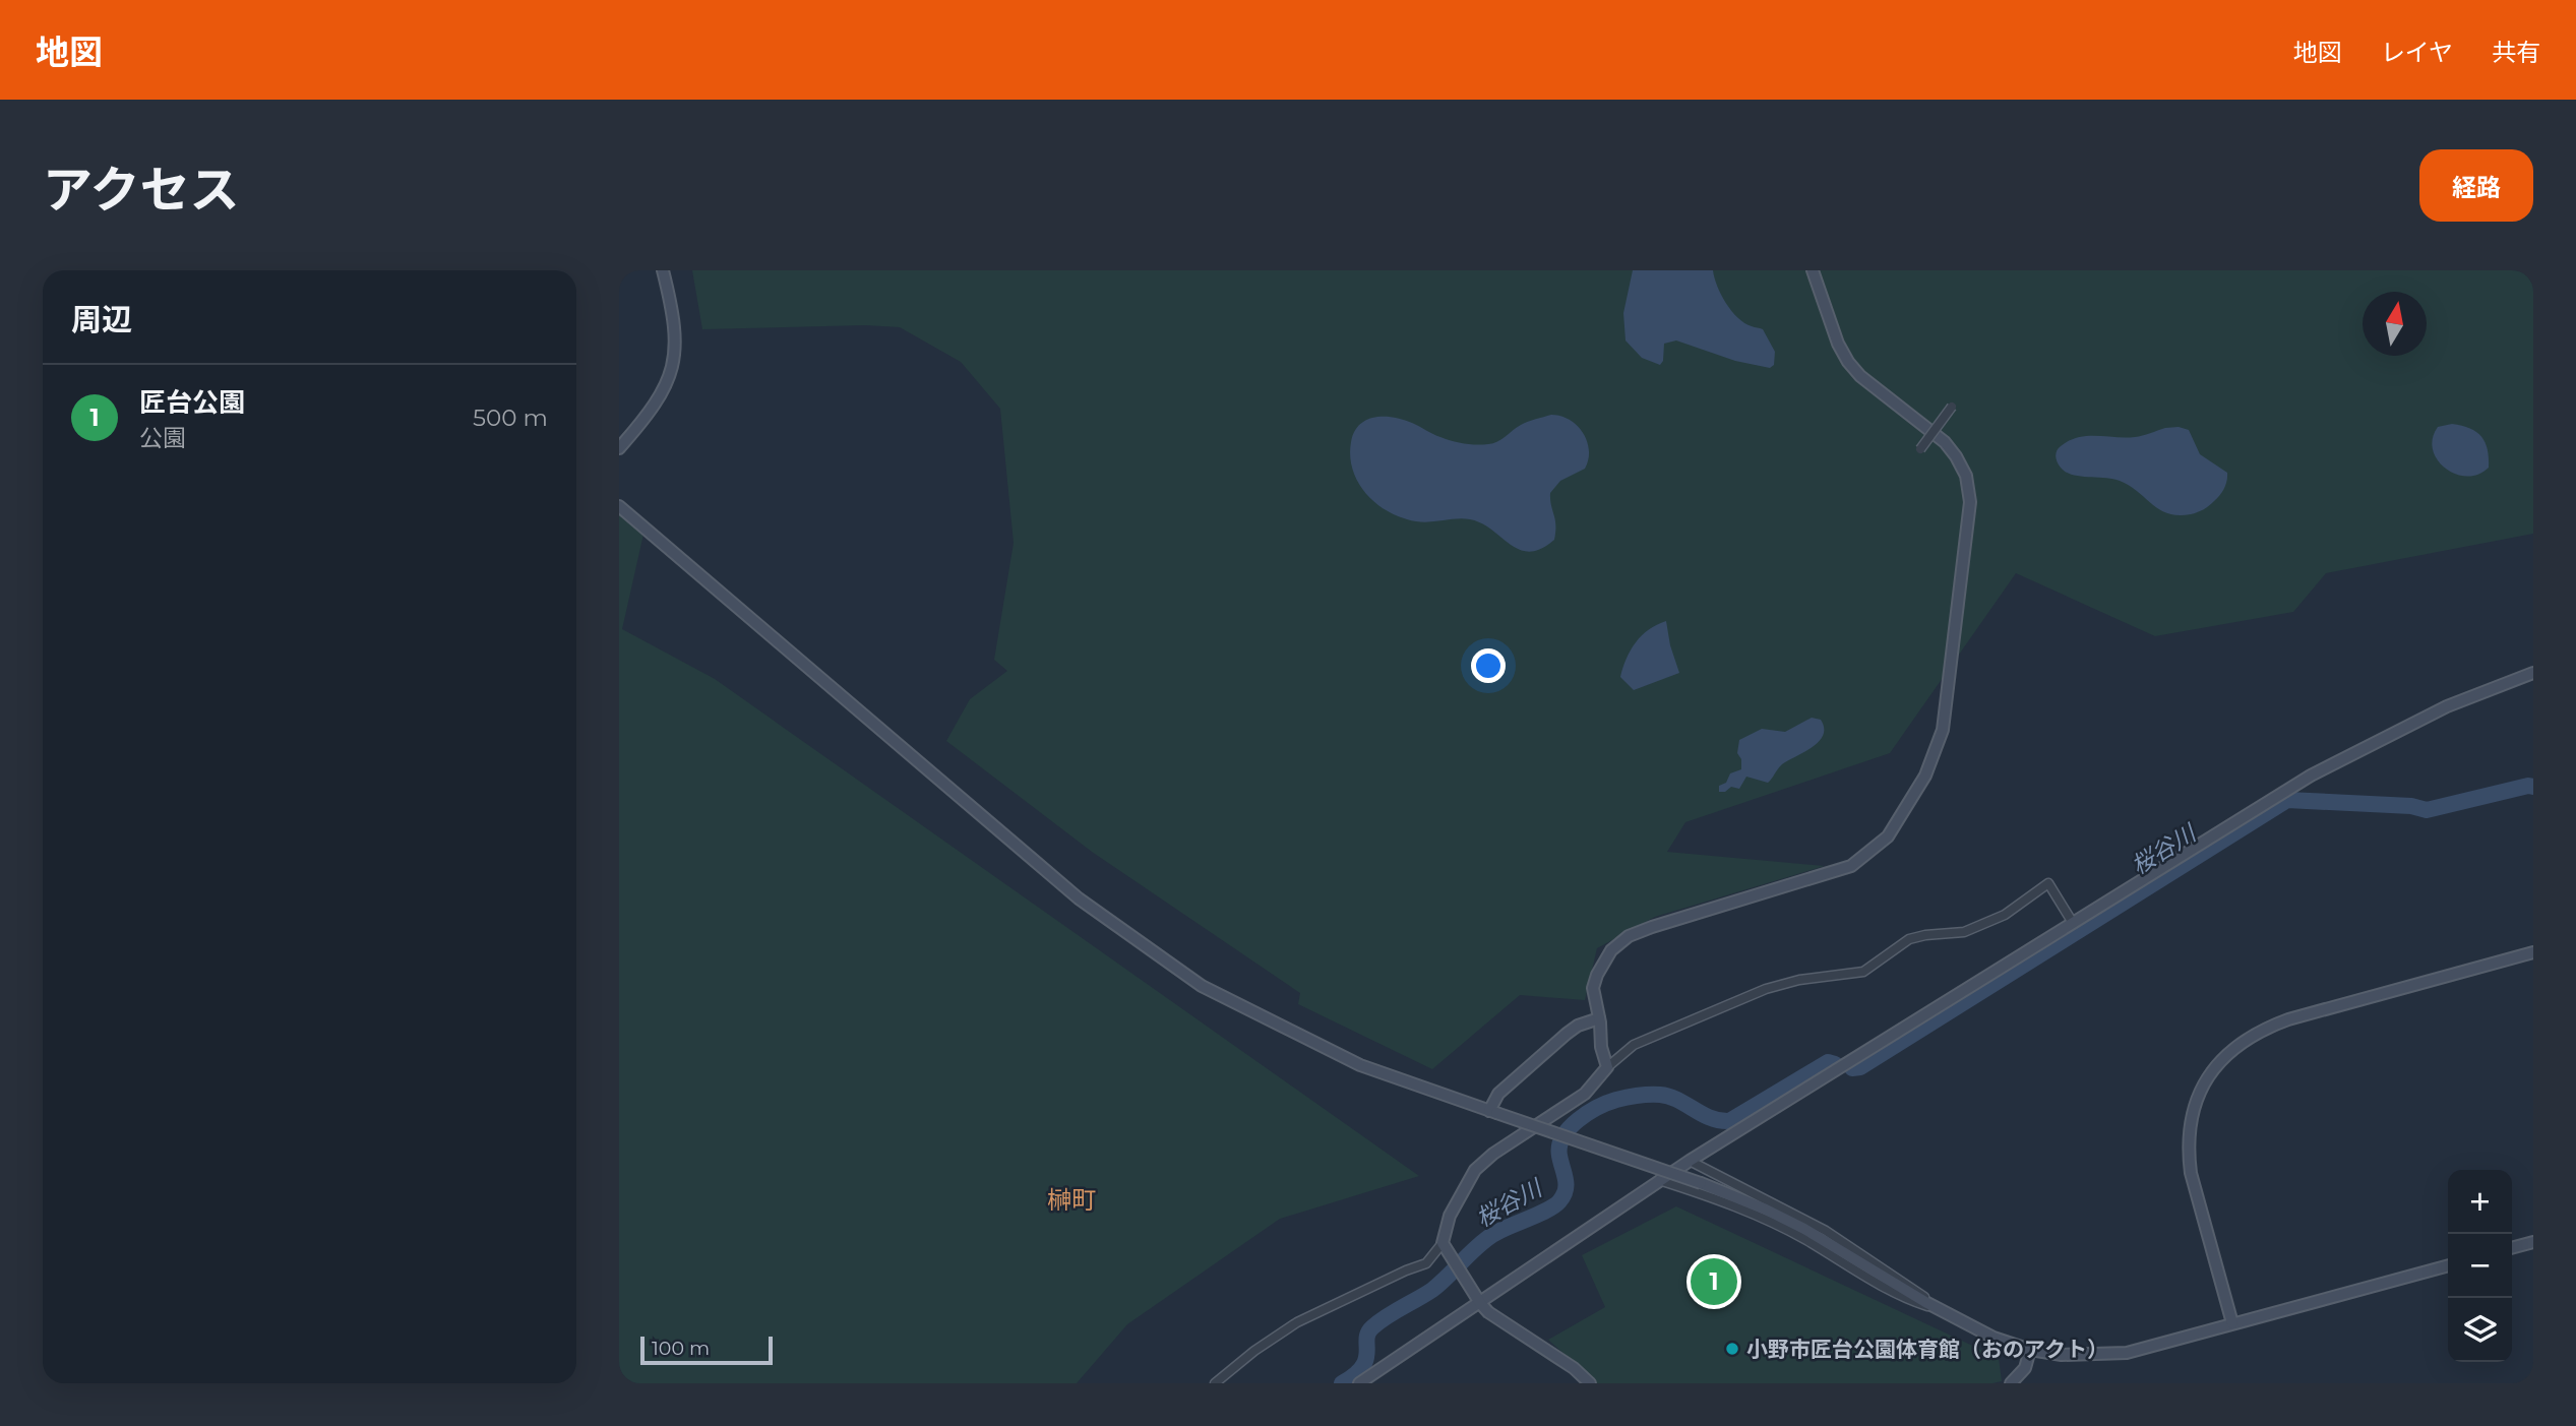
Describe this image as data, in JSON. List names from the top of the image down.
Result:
{
  "districts": ["榊町"],
  "water": ["桜谷川"],
  "places": ["小野市匠台公園体育館（おのアクト）"],
  "scale_bar": "100 m",
  "north": "top",
  "page": {
    "header": "地図",
    "nav": ["地図", "レイヤ", "共有"],
    "title": "アクセス",
    "buttons": "経路",
    "heading": "周辺",
    "list": [
      {
        "mark": "1",
        "name": "匠台公園",
        "note": "公園",
        "value": "500 m"
      }
    ],
    "map_buttons": ["+", "−"],
    "pins": "1",
    "scale": "100 m"
  }
}
